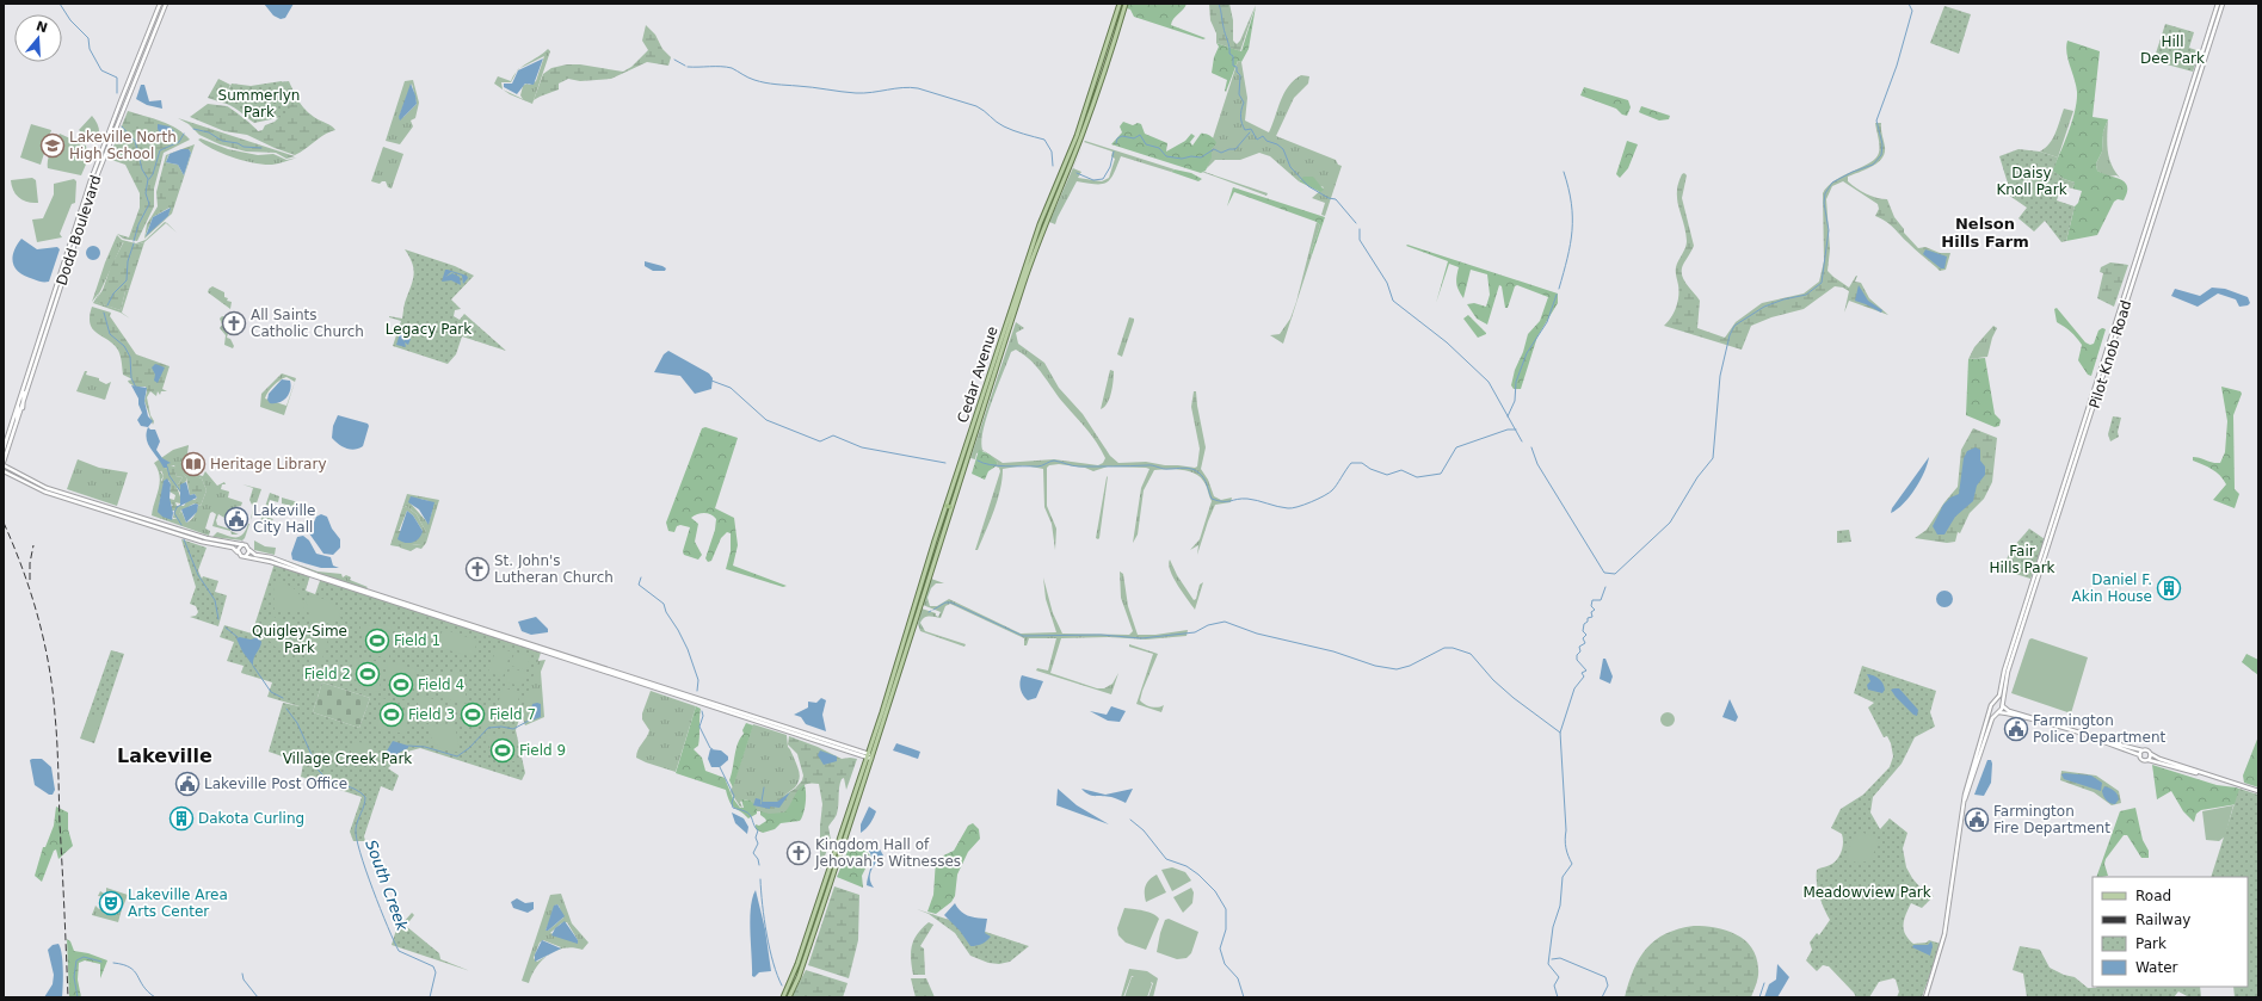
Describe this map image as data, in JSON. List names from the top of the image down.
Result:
{
  "streets": {
    "main road": ["Dodd Boulevard", "Pilot Knob Road", "Cedar Avenue"]
  },
  "districts": ["Nelson Hills Farm", "Lakeville"],
  "water": ["South Creek"],
  "parks": [
    "Hill Dee Park",
    "Summerlyn Park",
    "Daisy Knoll Park",
    "Legacy Park",
    "Fair Hills Park",
    "Quigley-Sime Park",
    "Village Creek Park",
    "Meadowview Park"
  ],
  "places": {
    "school or university": ["Lakeville North High School"],
    "church": ["All Saints Catholic Church", "St. John's Lutheran Church", "Kingdom Hall of Jehovah's Witnesses"],
    "library": ["Heritage Library"],
    "public building": [
      "Lakeville City Hall",
      "Farmington Police Department",
      "Lakeville Post Office",
      "Farmington Fire Department"
    ],
    "building": ["Daniel F. Akin House", "Dakota Curling"],
    "sports": [
      "Field 1",
      "Field 2",
      "Field 4",
      "Field 3",
      "Field 7",
      "Field 9"
    ],
    "theatre": ["Lakeville Area Arts Center"]
  },
  "legend": [
    "Road",
    "Railway",
    "Park",
    "Water"
  ],
  "north": "top"
}
